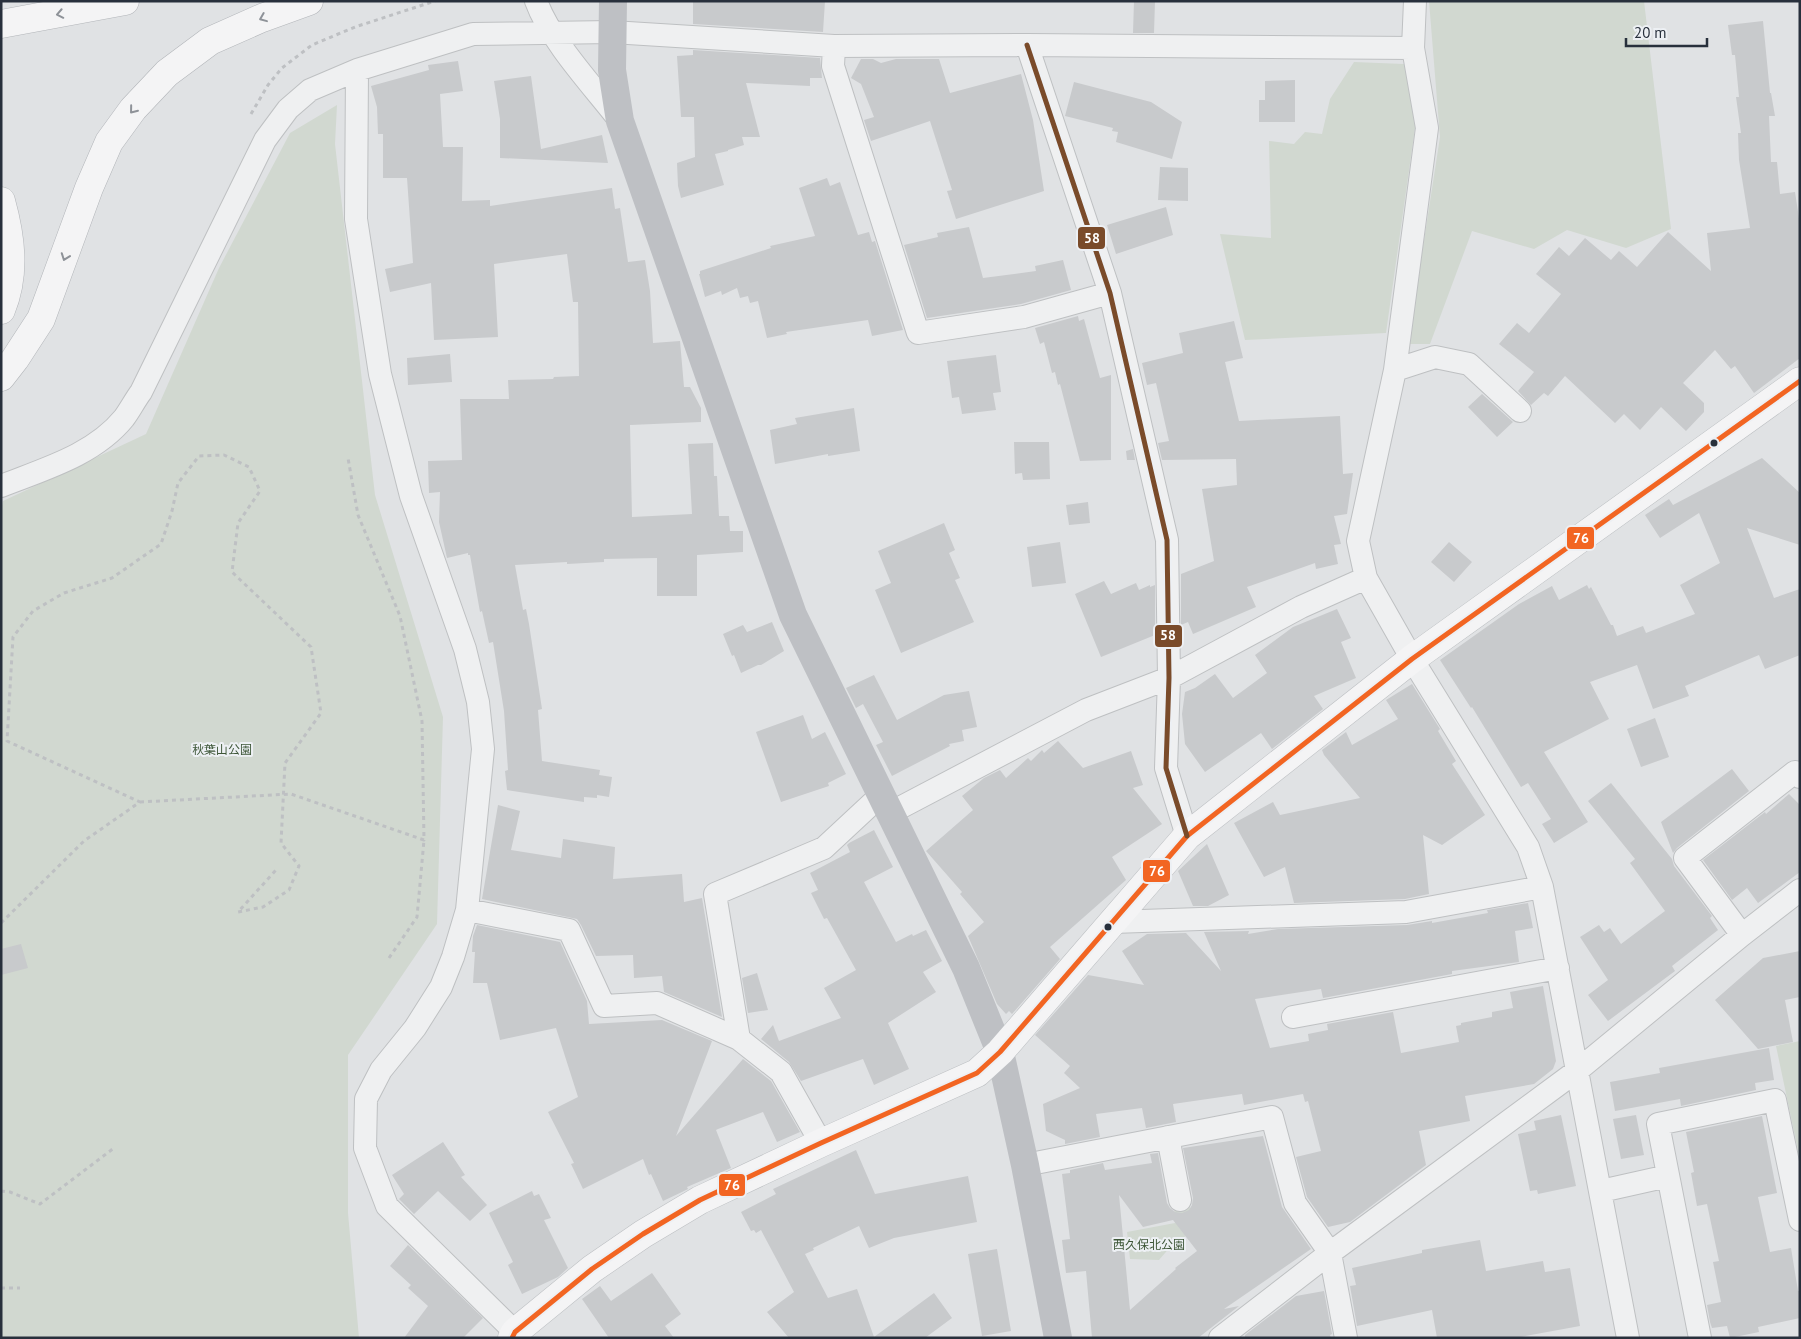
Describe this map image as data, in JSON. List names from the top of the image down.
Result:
{
  "parks": ["秋葉山公園", "西久保北公園"],
  "lines": ["transit line 58", "transit line 76"],
  "scale_bar": "20 m"
}
